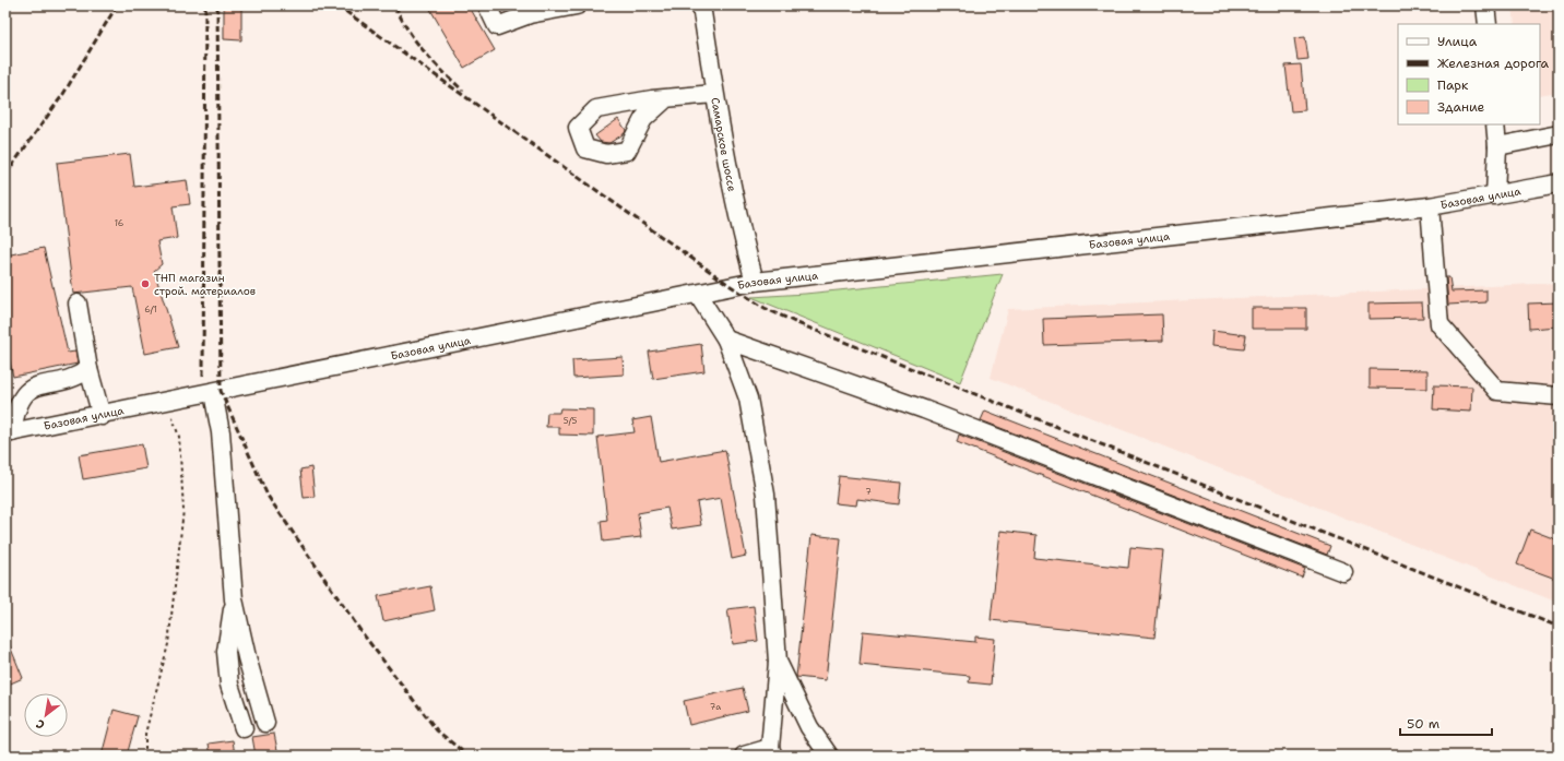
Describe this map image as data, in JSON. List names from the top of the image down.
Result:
{
  "streets": {
    "street": ["Самарское шоссе", "Базовая улица"]
  },
  "crossings": [
    ["Самарское шоссе", "Базовая улица"]
  ],
  "places": ["ТНП магазин строй. материалов"],
  "house_numbers": [
    "16",
    "6/1",
    "5/5",
    "7",
    "7а"
  ],
  "legend": [
    "Улица",
    "Железная дорога",
    "Парк",
    "Здание"
  ],
  "scale_bar": "50 m",
  "north": "bottom left"
}
